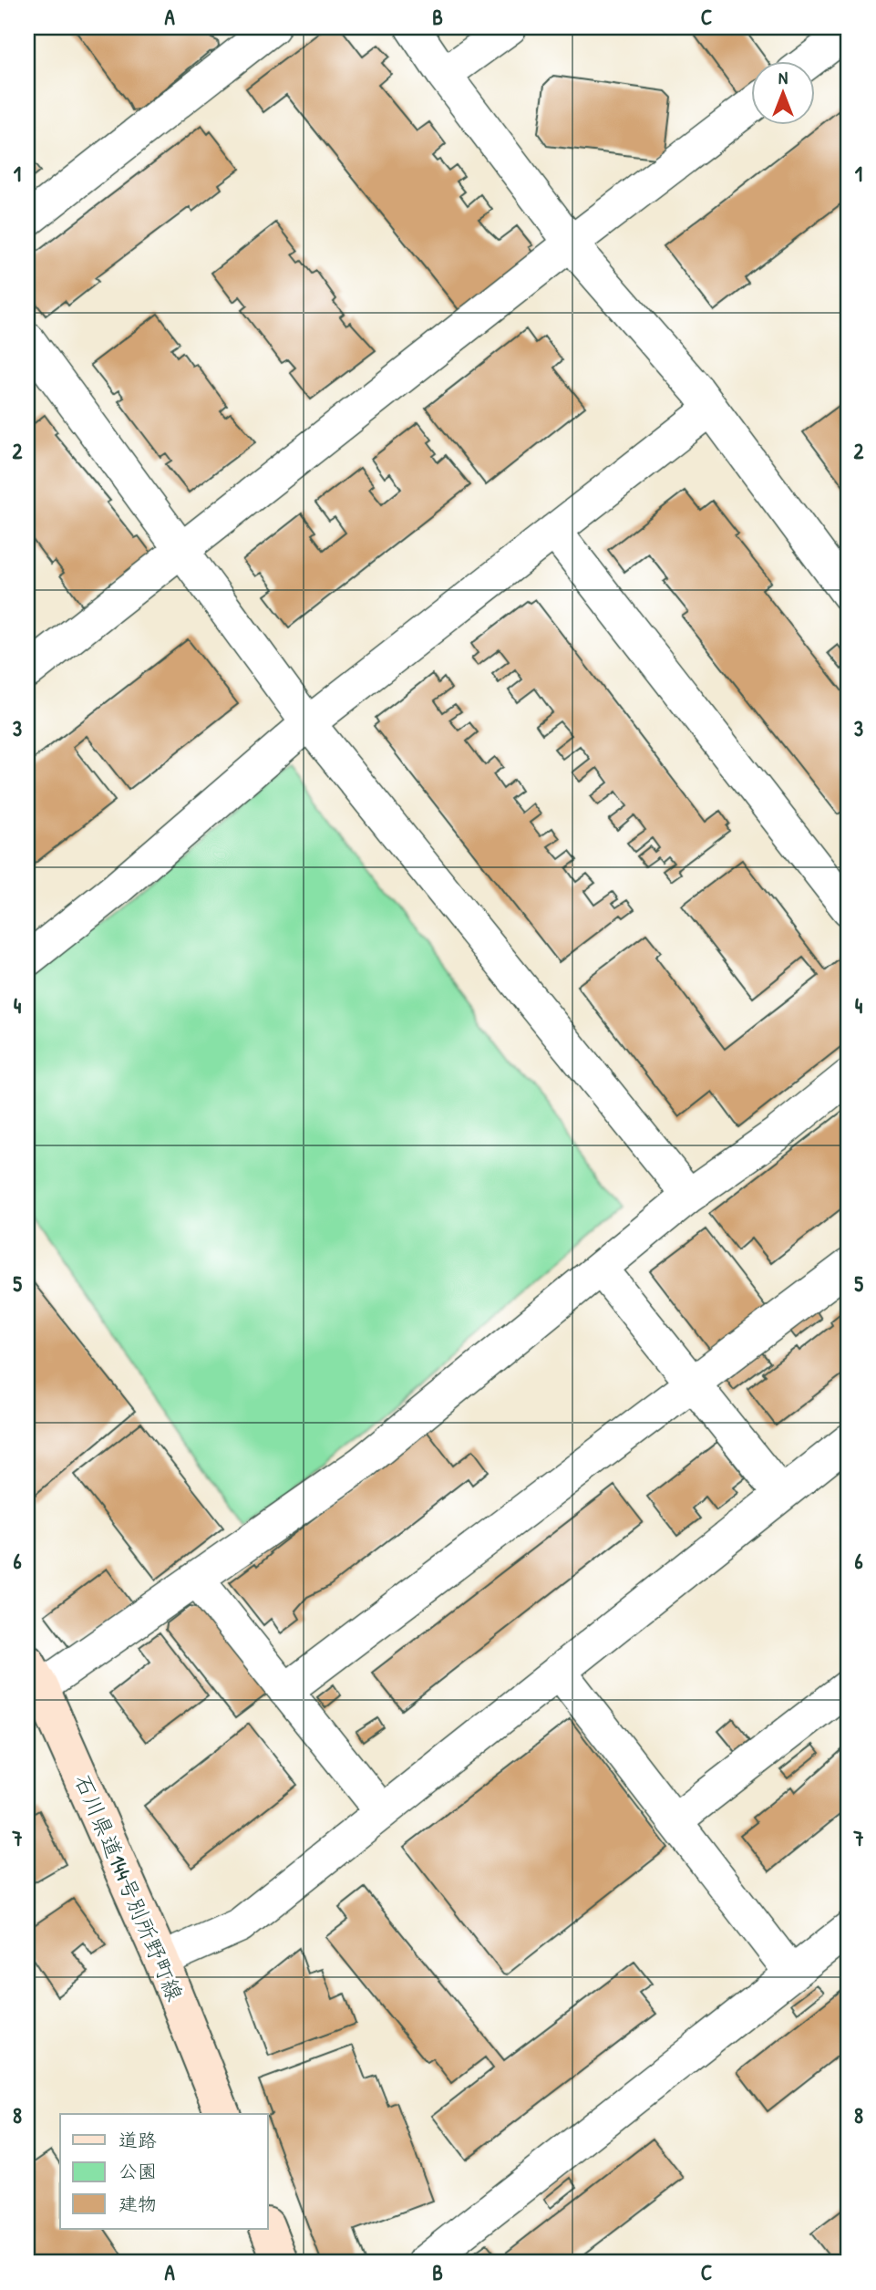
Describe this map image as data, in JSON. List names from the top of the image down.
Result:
{
  "streets": {
    "main road": ["石川県道144号別所野町線"]
  },
  "legend": ["道路", "公園", "建物"],
  "north": "top",
  "grid": {
    "columns": ["A", "B", "C"],
    "rows": [
      "1",
      "2",
      "3",
      "4",
      "5",
      "6",
      "7",
      "8"
    ]
  }
}
